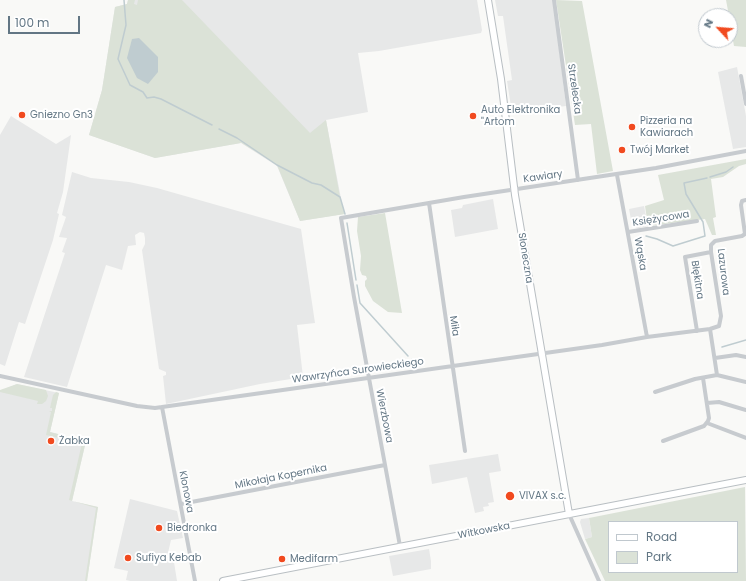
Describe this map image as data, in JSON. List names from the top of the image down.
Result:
{
  "streets": {
    "street": [
      "Strzelecka",
      "Kawiary",
      "Księżycowa",
      "Wąska",
      "Słoneczna",
      "Lazurowa",
      "Błękitna",
      "Miła",
      "Wawrzyńca Surowieckiego",
      "Wierzbowa",
      "Mikołaja Kopernika",
      "Klonowa",
      "Witkowska"
    ]
  },
  "crossings": [
    ["Strzelecka", "Kawiary"],
    ["Kawiary", "Wąska"],
    ["Kawiary", "Słoneczna"],
    ["Kawiary", "Miła"],
    ["Kawiary", "Wierzbowa"],
    ["Księżycowa", "Wąska"],
    ["Wąska", "Wawrzyńca Surowieckiego"],
    ["Słoneczna", "Wawrzyńca Surowieckiego"],
    ["Słoneczna", "Witkowska"],
    ["Lazurowa", "Błękitna"],
    ["Lazurowa", "Wawrzyńca Surowieckiego"],
    ["Błękitna", "Wawrzyńca Surowieckiego"],
    ["Miła", "Wawrzyńca Surowieckiego"],
    ["Wawrzyńca Surowieckiego", "Wierzbowa"],
    ["Wawrzyńca Surowieckiego", "Klonowa"],
    ["Wierzbowa", "Mikołaja Kopernika"],
    ["Wierzbowa", "Witkowska"],
    ["Mikołaja Kopernika", "Klonowa"]
  ],
  "places": [
    "Gniezno Gn3",
    "Auto Elektronika \"Artom",
    "Pizzeria na Kawiarach",
    "Twój Market",
    "Żabka",
    "VIVAX s.c.",
    "Biedronka",
    "Sufiya Kebab",
    "Medifarm"
  ],
  "legend": ["Road", "Park"],
  "scale_bar": "100 m",
  "north": "top left"
}
